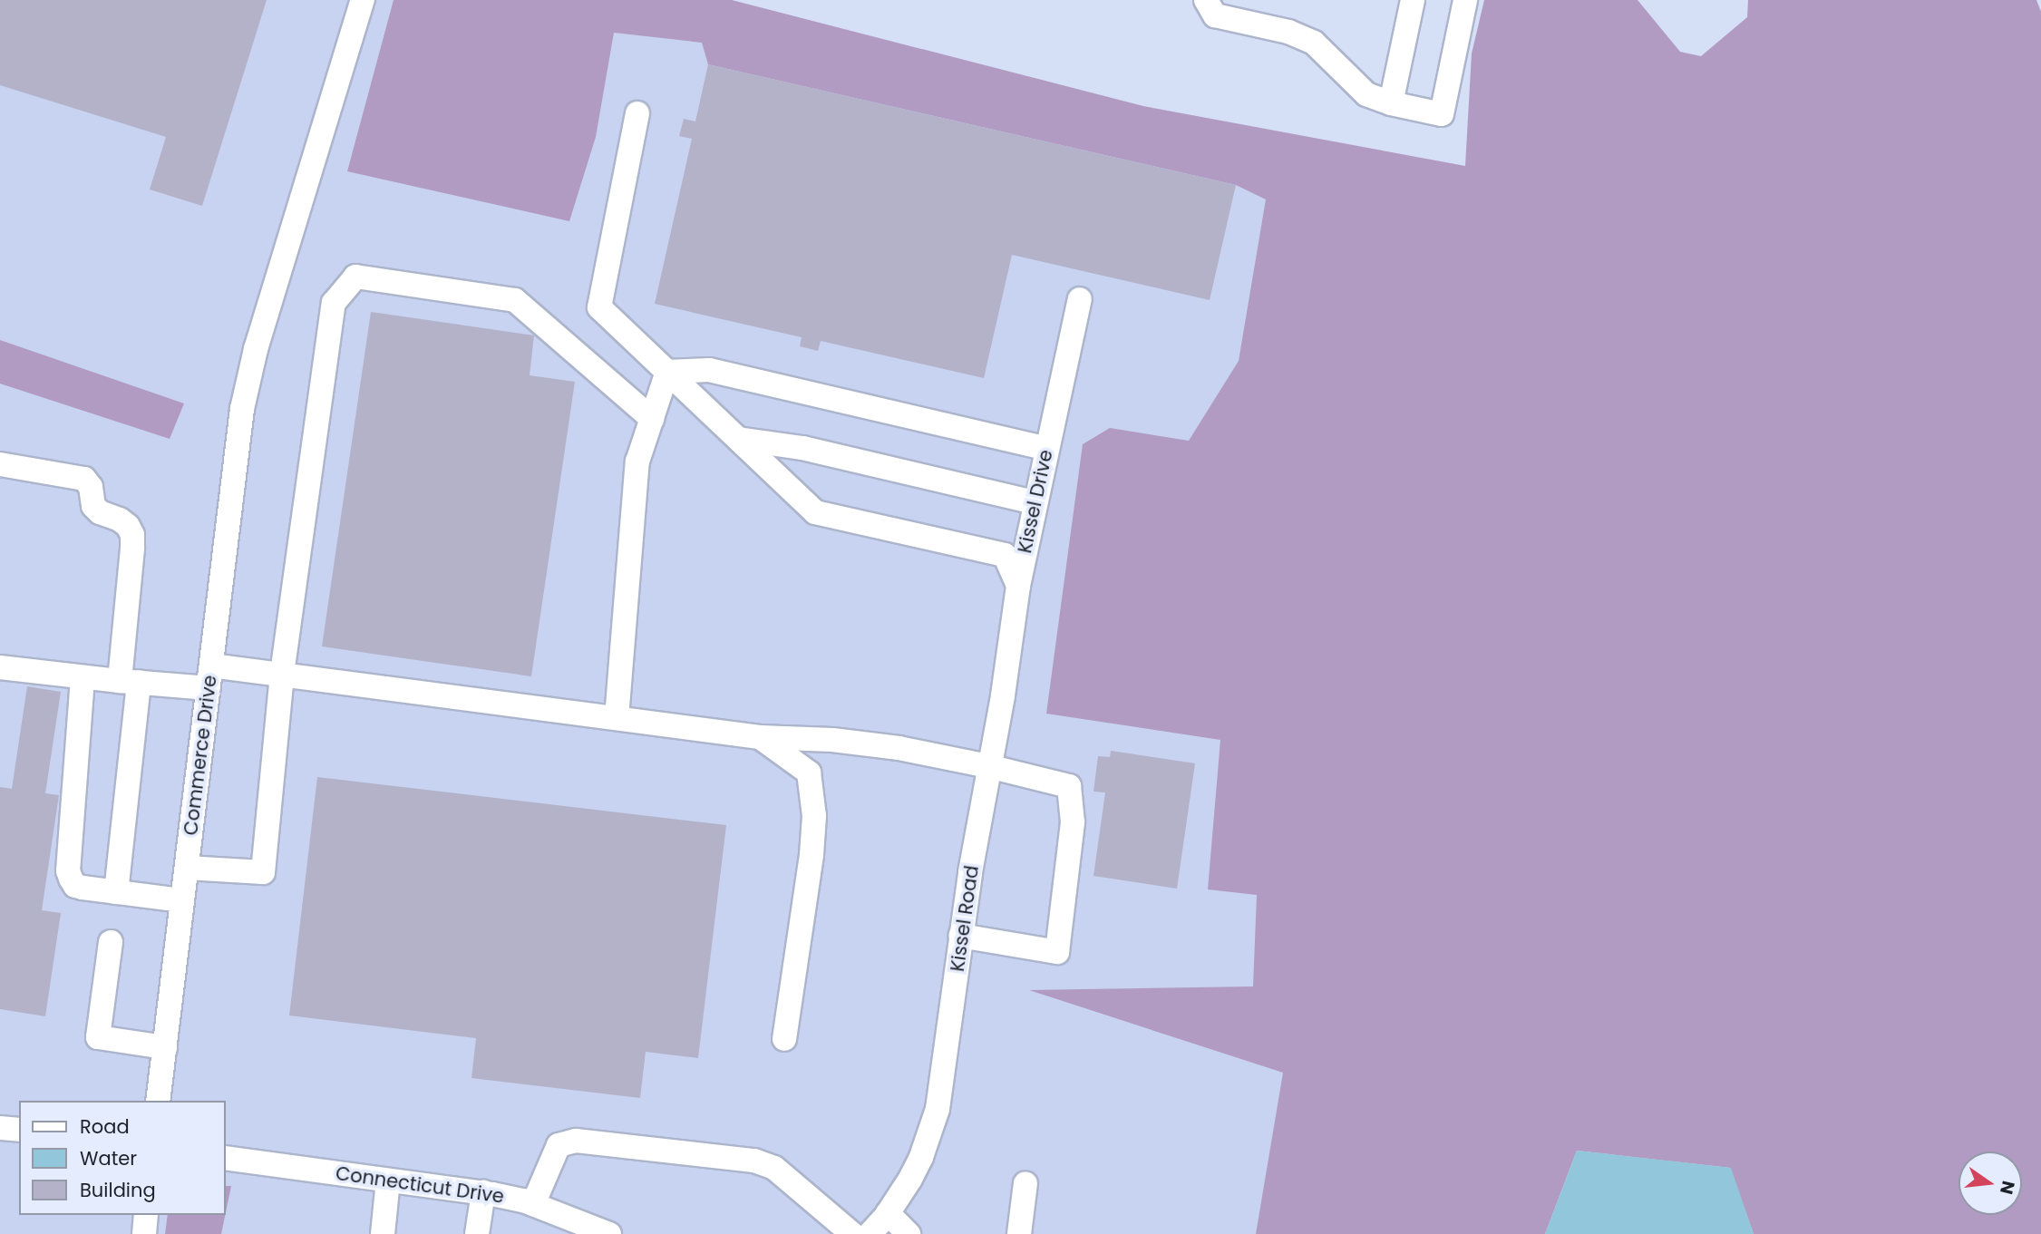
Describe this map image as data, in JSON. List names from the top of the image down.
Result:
{
  "streets": {
    "street": [
      "Kissel Drive",
      "Commerce Drive",
      "Kissel Road",
      "Connecticut Drive"
    ]
  },
  "crossings": [
    ["Kissel Drive", "Kissel Road"]
  ],
  "legend": ["Road", "Water", "Building"],
  "north": "right"
}
